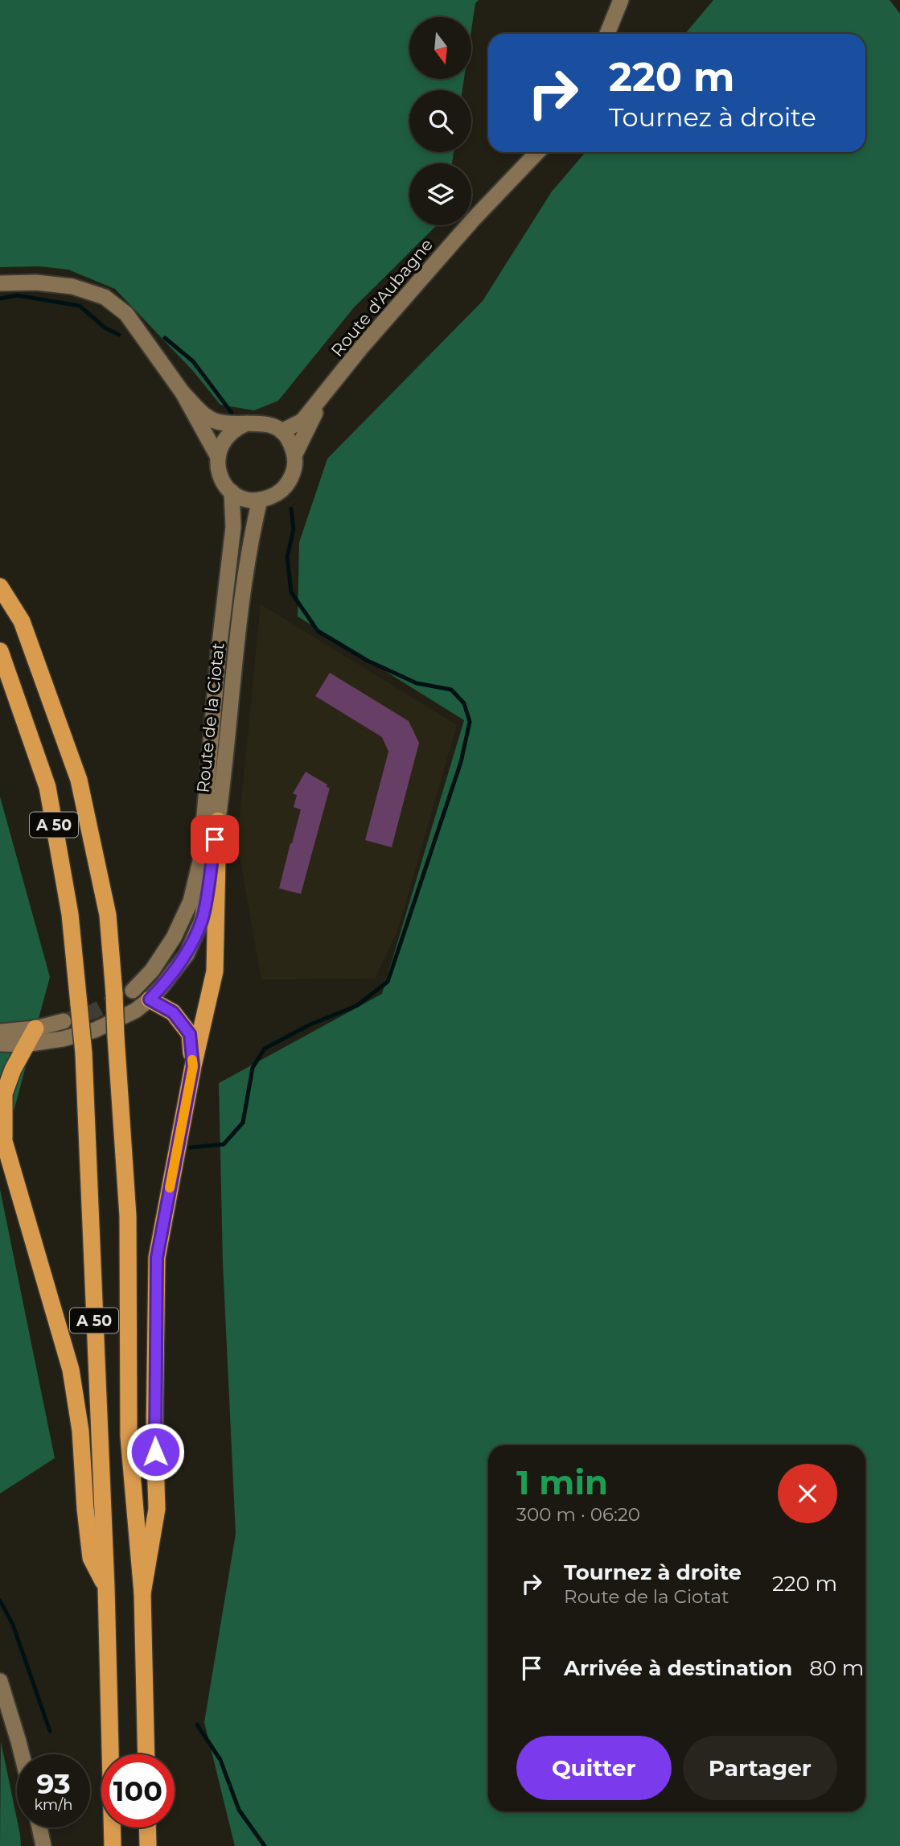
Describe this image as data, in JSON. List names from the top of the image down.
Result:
{
  "streets": {
    "highway": ["A 50"],
    "main road": ["Route d'Aubagne", "Route de la Ciotat"]
  },
  "crossings": [
    ["Route d'Aubagne", "Route de la Ciotat"]
  ],
  "north": "bottom",
  "page": {
    "turn": ["220 m", "Tournez à droite"],
    "heading": ["1 min", "300 m · 06:20"],
    "list": [
      {
        "name": "Tournez à droite",
        "note": "Route de la Ciotat",
        "value": "220 m"
      },
      {
        "name": "Arrivée à destination",
        "value": "80 m"
      }
    ],
    "buttons": ["Quitter", "Partager"],
    "speed": "93 km/h",
    "limit": "100"
  }
}
